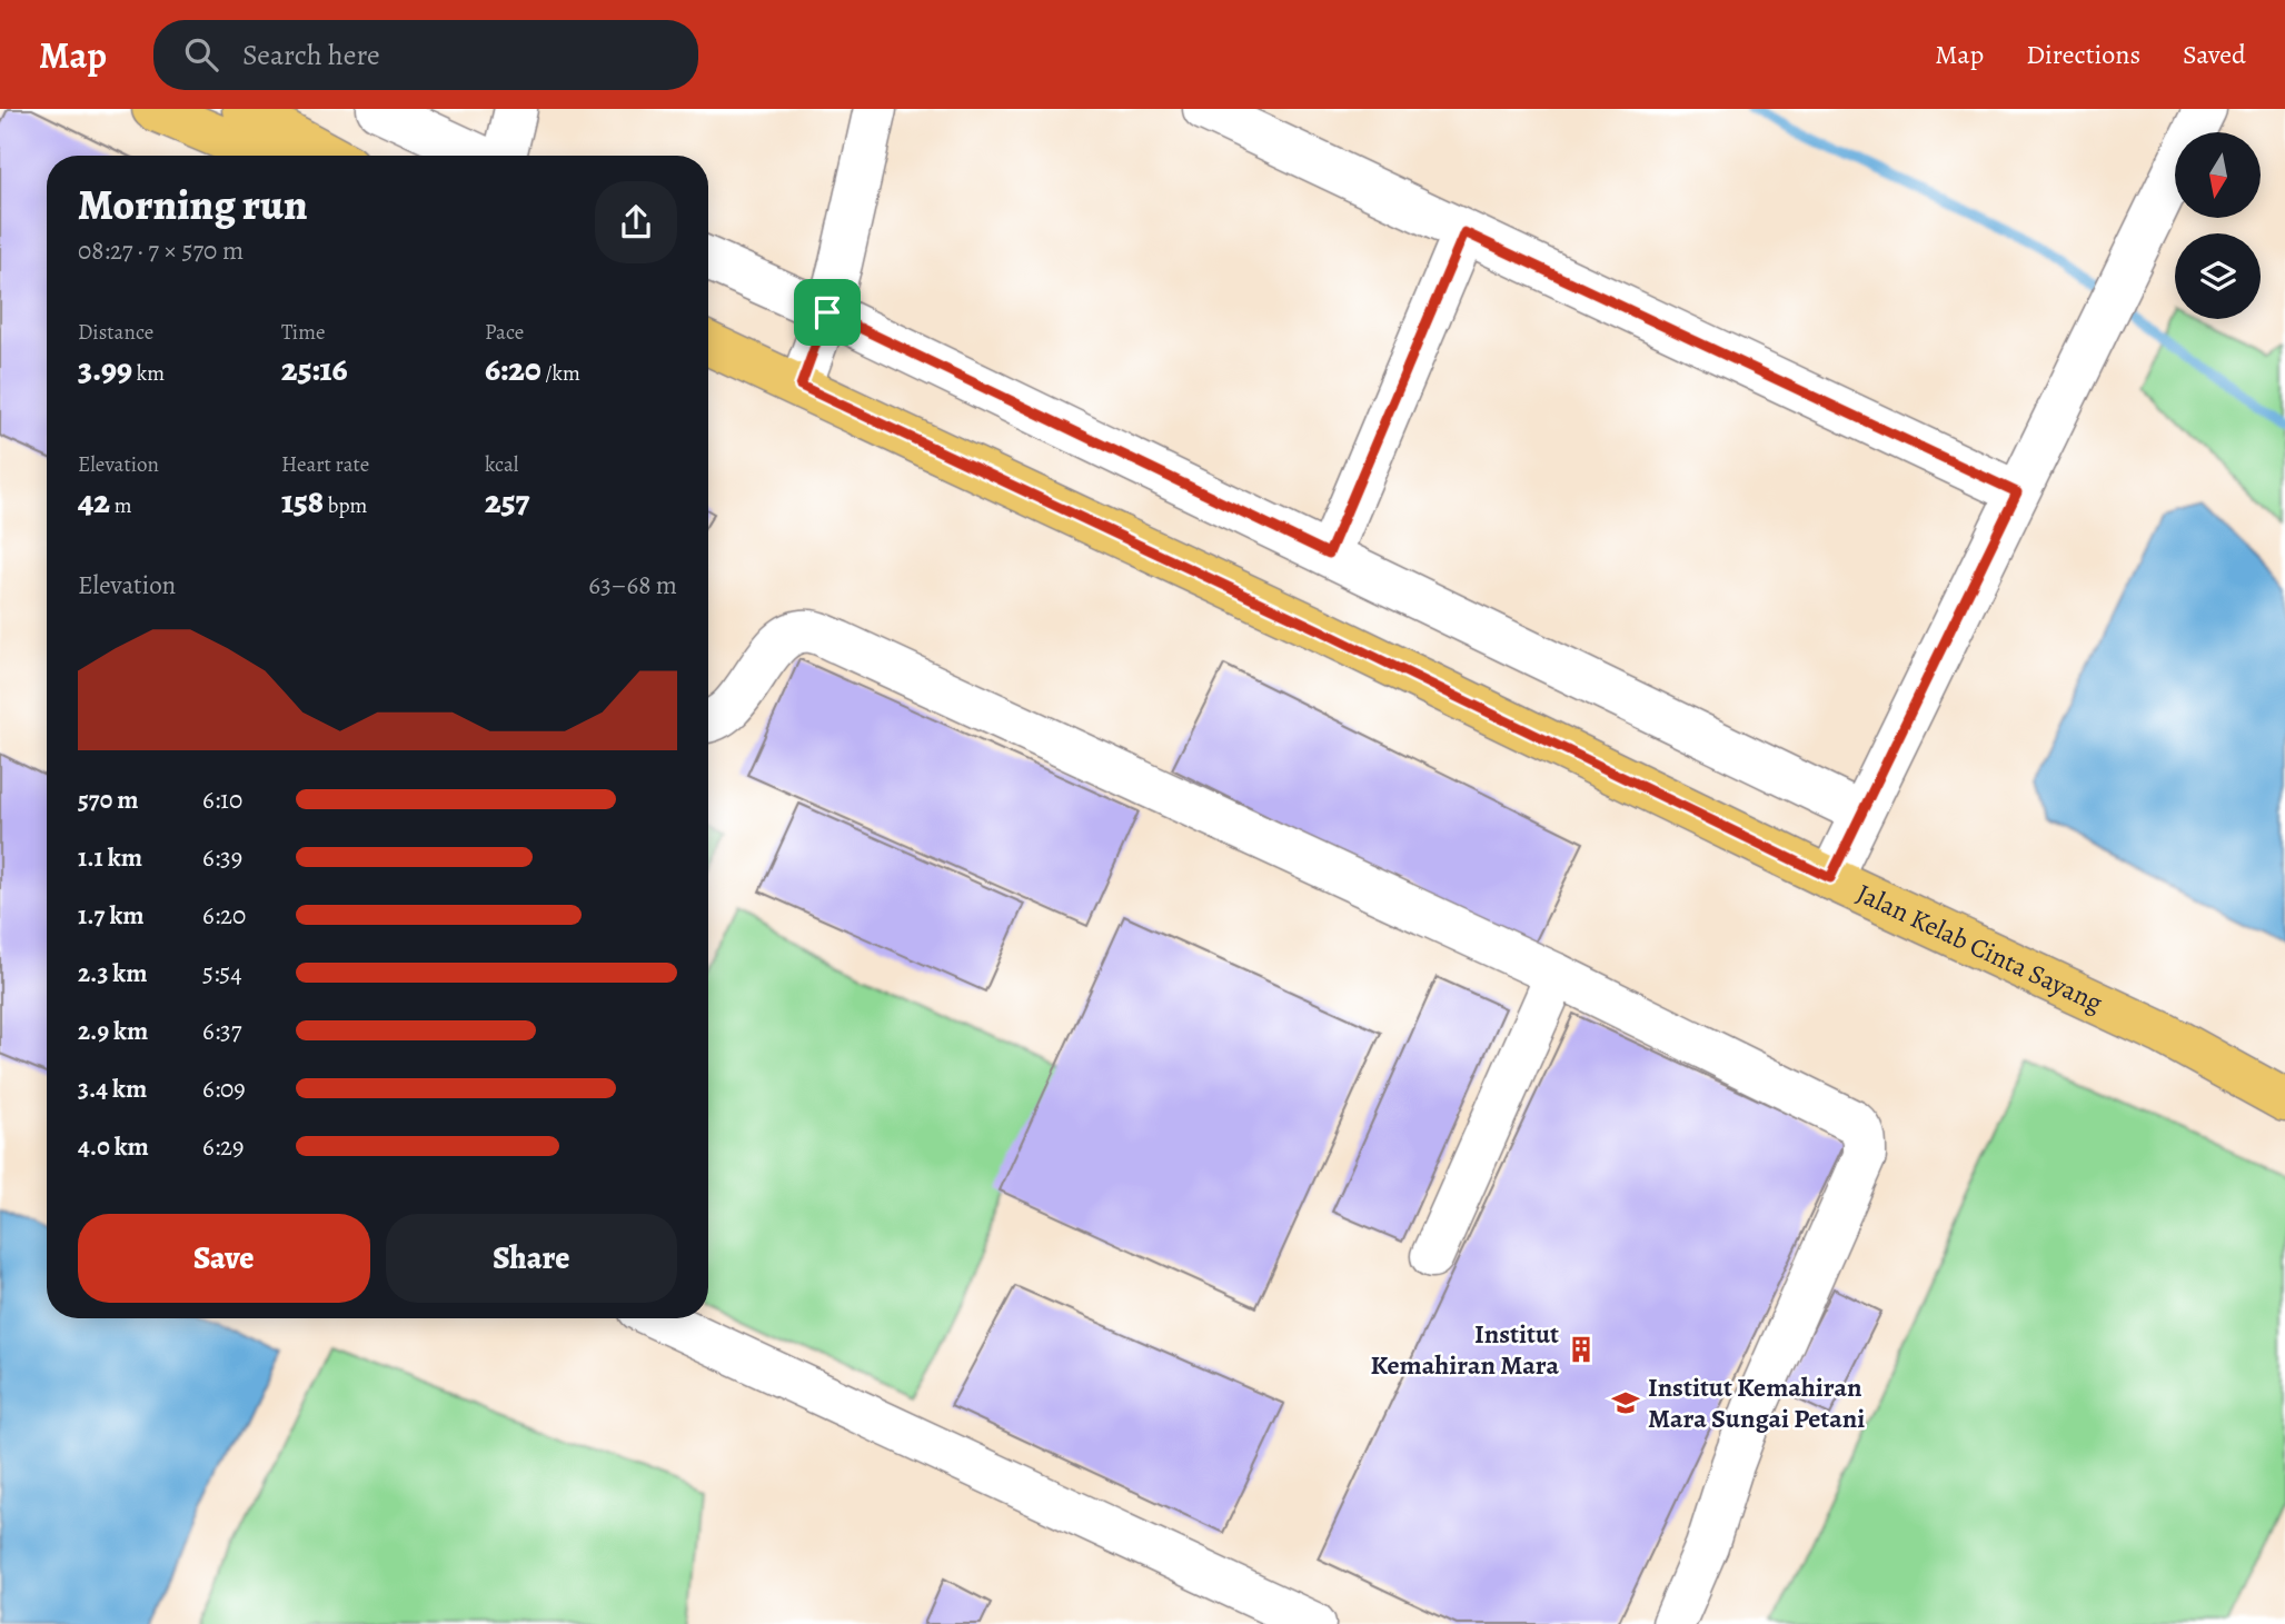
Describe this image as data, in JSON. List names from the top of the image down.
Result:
{
  "streets": {
    "main road": ["Jalan Kelab Cinta Sayang"]
  },
  "places": {
    "building": ["Institut Kemahiran Mara"],
    "school or university": ["Institut Kemahiran Mara Sungai Petani"]
  },
  "north": "bottom",
  "page": {
    "header": "Map",
    "search": "Search here",
    "nav": ["Map", "Directions", "Saved"],
    "heading": ["Morning run", "08:27 · 7 × 570 m"],
    "stats": [
      ["Distance", "3.99 km"],
      ["Time", "25:16"],
      ["Pace", "6:20 /km"],
      ["Elevation", "42 m"],
      ["Heart rate", "158 bpm"],
      ["kcal", "257"]
    ],
    "chart": ["Elevation", "63–68 m"],
    "list": [
      {
        "name": "570 m",
        "note": "6:10"
      },
      {
        "name": "1.1 km",
        "note": "6:39"
      },
      {
        "name": "1.7 km",
        "note": "6:20"
      },
      {
        "name": "2.3 km",
        "note": "5:54"
      },
      {
        "name": "2.9 km",
        "note": "6:37"
      },
      {
        "name": "3.4 km",
        "note": "6:09"
      },
      {
        "name": "4.0 km",
        "note": "6:29"
      }
    ],
    "buttons": ["Save", "Share"]
  }
}
